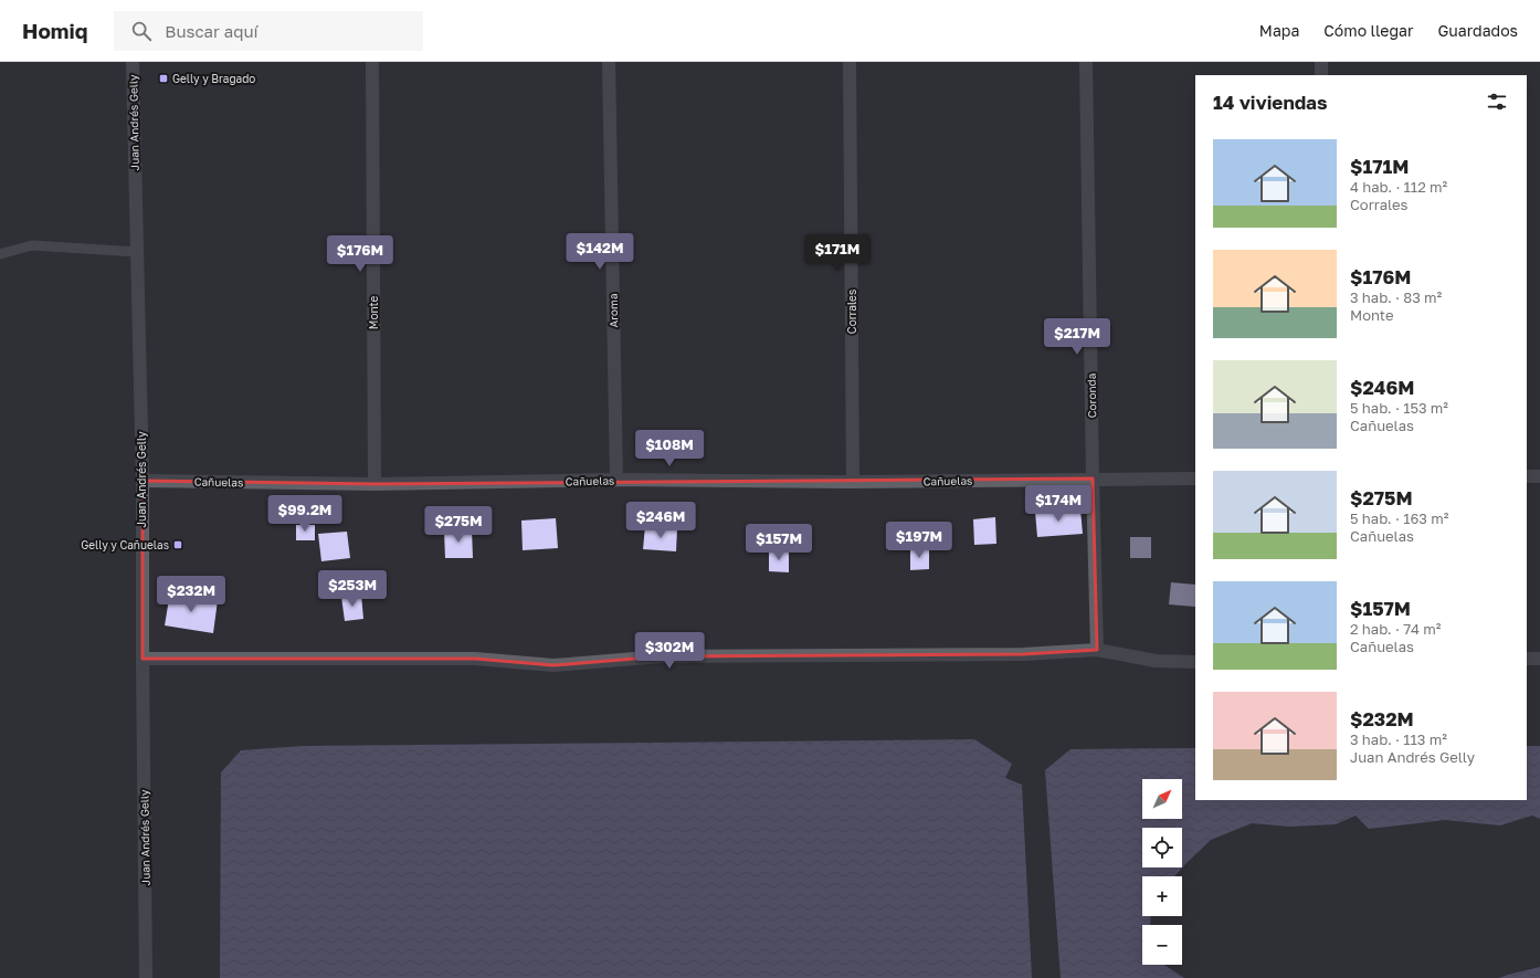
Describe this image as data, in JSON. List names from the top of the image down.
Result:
{
  "streets": {
    "street": [
      "Juan Andrés Gelly",
      "Aroma",
      "Corrales",
      "Monte",
      "Coronda",
      "Cañuelas"
    ]
  },
  "crossings": [
    ["Juan Andrés Gelly", "Cañuelas"],
    ["Aroma", "Cañuelas"],
    ["Corrales", "Cañuelas"],
    ["Monte", "Cañuelas"],
    ["Coronda", "Cañuelas"]
  ],
  "places": {
    "transit": ["Gelly y Bragado", "Gelly y Cañuelas"]
  },
  "north": "top right",
  "page": {
    "header": "Homiq",
    "search": "Buscar aquí",
    "nav": ["Mapa", "Cómo llegar", "Guardados"],
    "heading": "14 viviendas",
    "list": [
      {
        "name": "$171M",
        "note": "4 hab. · 112 m² · Corrales"
      },
      {
        "name": "$176M",
        "note": "3 hab. · 83 m² · Monte"
      },
      {
        "name": "$246M",
        "note": "5 hab. · 153 m² · Cañuelas"
      },
      {
        "name": "$275M",
        "note": "5 hab. · 163 m² · Cañuelas"
      },
      {
        "name": "$157M",
        "note": "2 hab. · 74 m² · Cañuelas"
      },
      {
        "name": "$232M",
        "note": "3 hab. · 113 m² · Juan Andrés Gelly"
      }
    ],
    "price": [
      "$142M",
      "$171M",
      "$176M",
      "$217M",
      "$108M",
      "$174M",
      "$99.2M",
      "$246M",
      "$275M",
      "$197M",
      "$157M",
      "$253M",
      "$232M",
      "$302M"
    ],
    "map_buttons": ["+", "−"]
  }
}
